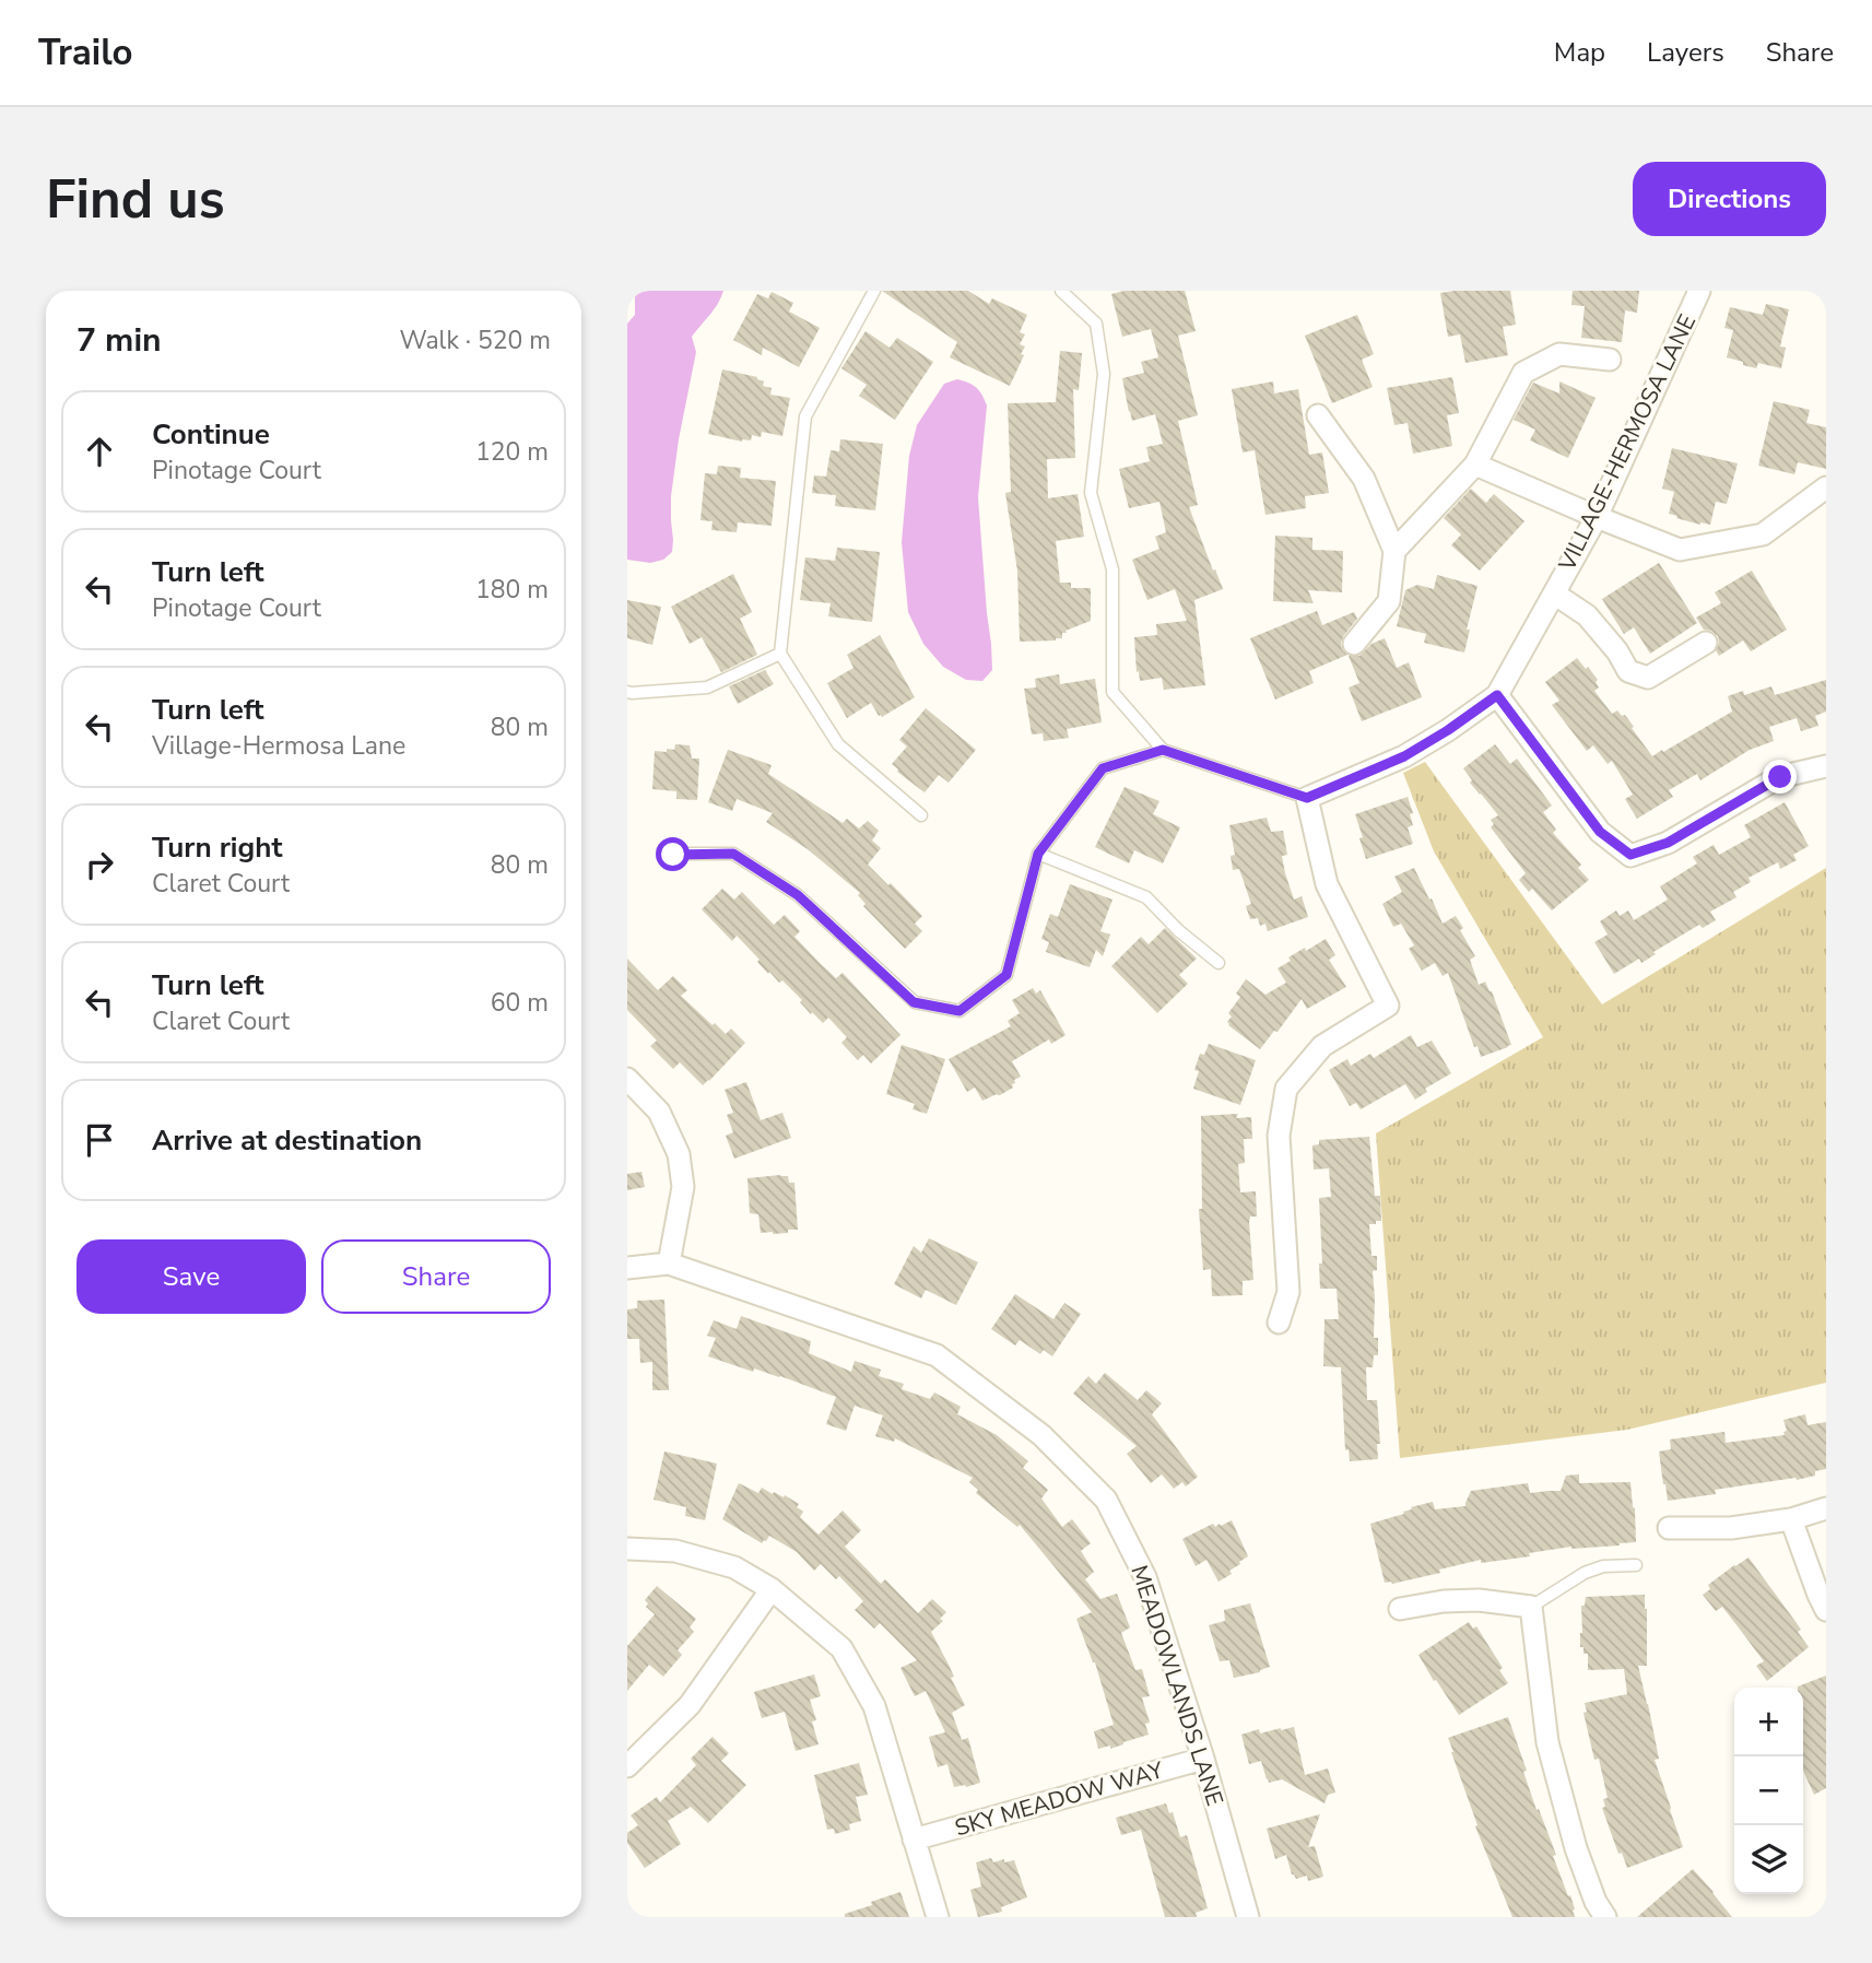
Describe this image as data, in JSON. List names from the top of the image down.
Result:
{
  "streets": {
    "street": ["VILLAGE-HERMOSA LANE", "MEADOWLANDS LANE", "SKY MEADOW WAY"]
  },
  "crossings": [
    ["MEADOWLANDS LANE", "SKY MEADOW WAY"]
  ],
  "page": {
    "header": "Trailo",
    "nav": ["Map", "Layers", "Share"],
    "buttons": [
      "Directions",
      ["Save", "Share"]
    ],
    "title": "Find us",
    "heading": ["7 min", "Walk · 520 m"],
    "list": [
      ["Continue", "Pinotage Court", "120 m"],
      ["Turn left", "Pinotage Court", "180 m"],
      ["Turn left", "Village-Hermosa Lane", "80 m"],
      ["Turn right", "Claret Court", "80 m"],
      ["Turn left", "Claret Court", "60 m"],
      "Arrive at destination"
    ],
    "map_buttons": ["+", "−"]
  }
}
